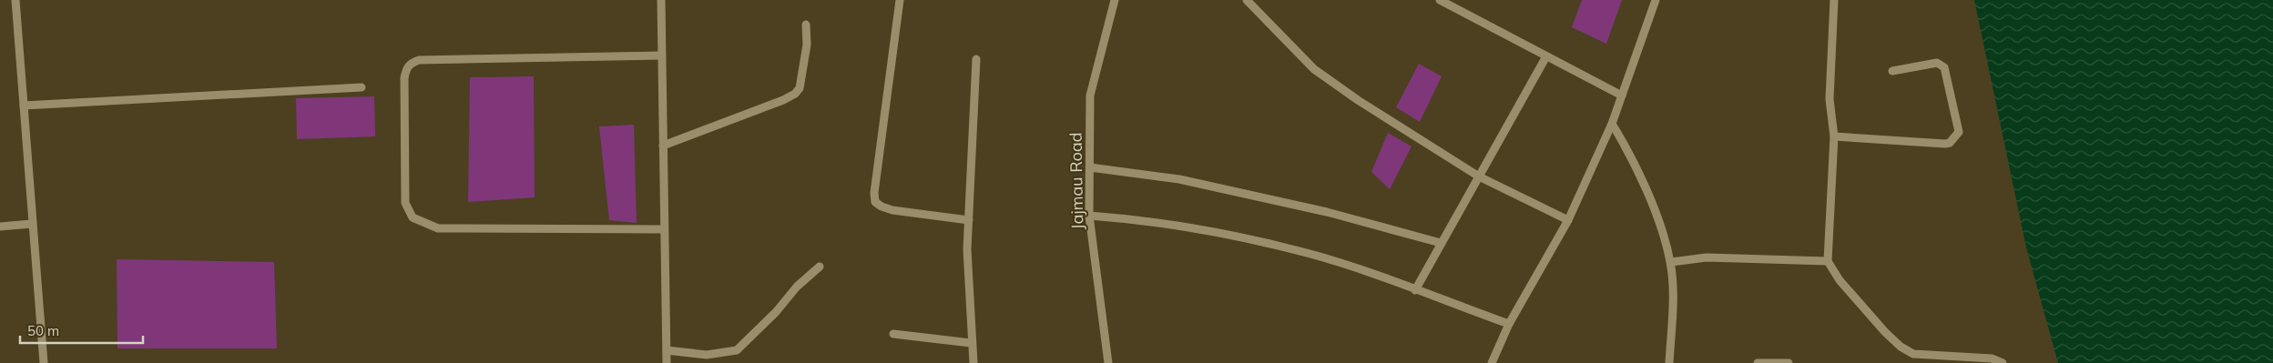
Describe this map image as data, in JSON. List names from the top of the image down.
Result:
{
  "streets": {
    "street": ["Jajmau Road"]
  },
  "scale_bar": "50 m"
}
